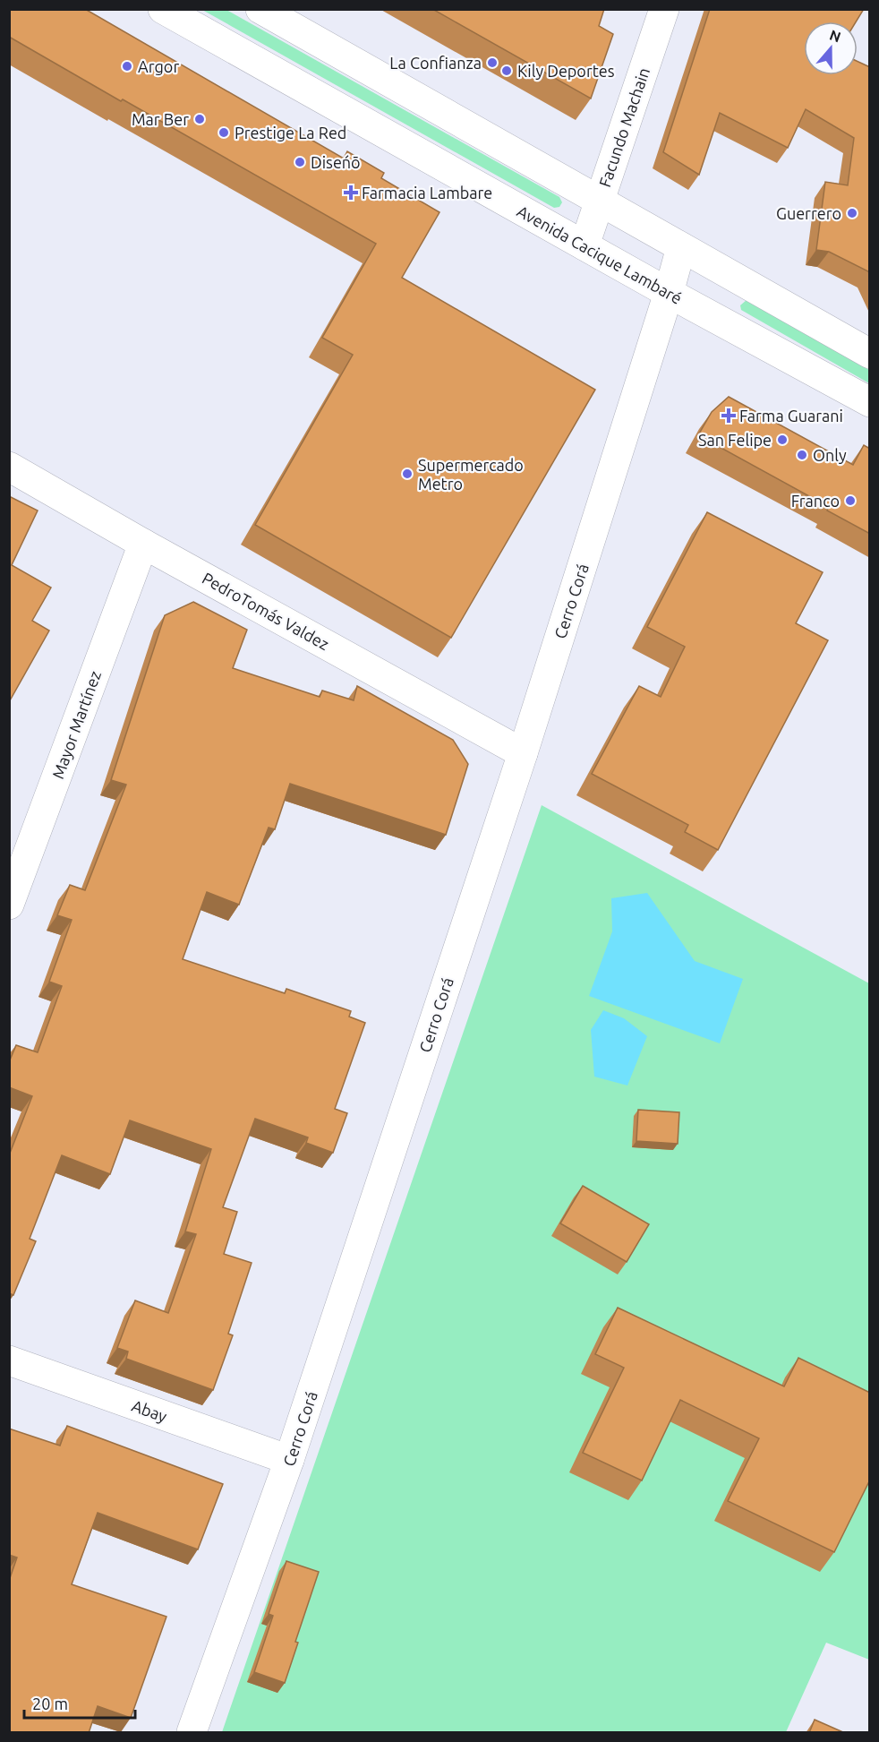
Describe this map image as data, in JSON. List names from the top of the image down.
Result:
{
  "streets": {
    "street": [
      "Facundo Machain",
      "Avenida Cacique Lambaré",
      "Cerro Corá",
      "PedroTomás Valdez",
      "Mayor Martínez",
      "Abay"
    ]
  },
  "crossings": [
    ["Facundo Machain", "Avenida Cacique Lambaré"],
    ["Avenida Cacique Lambaré", "Cerro Corá"],
    ["Cerro Corá", "PedroTomás Valdez"],
    ["Cerro Corá", "Abay"],
    ["PedroTomás Valdez", "Mayor Martínez"]
  ],
  "places": {
    "other": [
      "La Confianza",
      "Argor",
      "Kily Deportes",
      "Mar Ber",
      "Prestige La Red",
      "Diseńō",
      "Guerrero",
      "San Felipe",
      "Only",
      "Supermercado Metro",
      "Franco"
    ],
    "health": ["Farmacia Lambare", "Farma Guarani"]
  },
  "scale_bar": "20 m",
  "north": "top"
}
